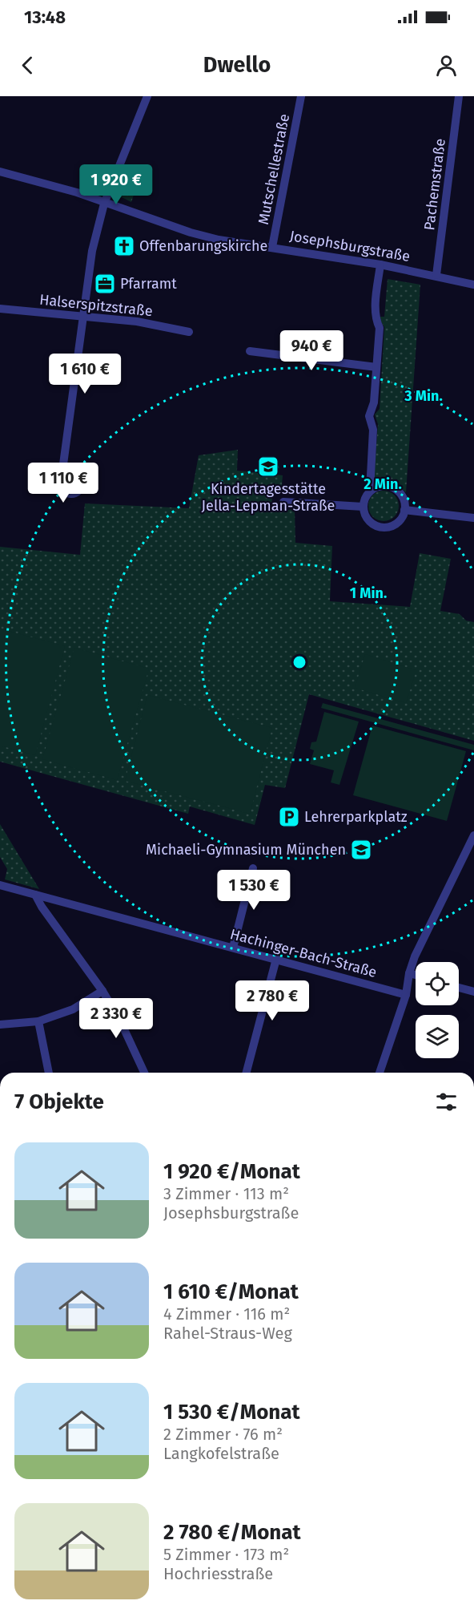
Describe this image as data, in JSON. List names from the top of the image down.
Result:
{
  "streets": {
    "street": [
      "Mutschellestraße",
      "Pachemstraße",
      "Josephsburgstraße",
      "Halserspitzstraße",
      "Hachinger-Bach-Straße"
    ]
  },
  "crossings": [
    ["Mutschellestraße", "Josephsburgstraße"],
    ["Pachemstraße", "Josephsburgstraße"]
  ],
  "places": {
    "church": ["Offenbarungskirche"],
    "office": ["Pfarramt"],
    "school or university": ["Kindertagesstätte Jella-Lepman-Straße", "Michaeli-Gymnasium München"],
    "parking": ["Lehrerparkplatz"]
  },
  "page": {
    "status": "13:48",
    "header": "Dwello",
    "price": [
      "1 920 €",
      "940 €",
      "1 610 €",
      "1 110 €",
      "1 530 €",
      "2 780 €",
      "2 330 €"
    ],
    "heading": "7 Objekte",
    "list": [
      {
        "name": "1 920 €/Monat",
        "note": "3 Zimmer · 113 m² · Josephsburgstraße"
      },
      {
        "name": "1 610 €/Monat",
        "note": "4 Zimmer · 116 m² · Rahel-Straus-Weg"
      },
      {
        "name": "1 530 €/Monat",
        "note": "2 Zimmer · 76 m² · Langkofelstraße"
      },
      {
        "name": "2 780 €/Monat",
        "note": "5 Zimmer · 173 m² · Hochriesstraße"
      }
    ]
  },
  "rings": ["3 Min.", "2 Min.", "1 Min."]
}
